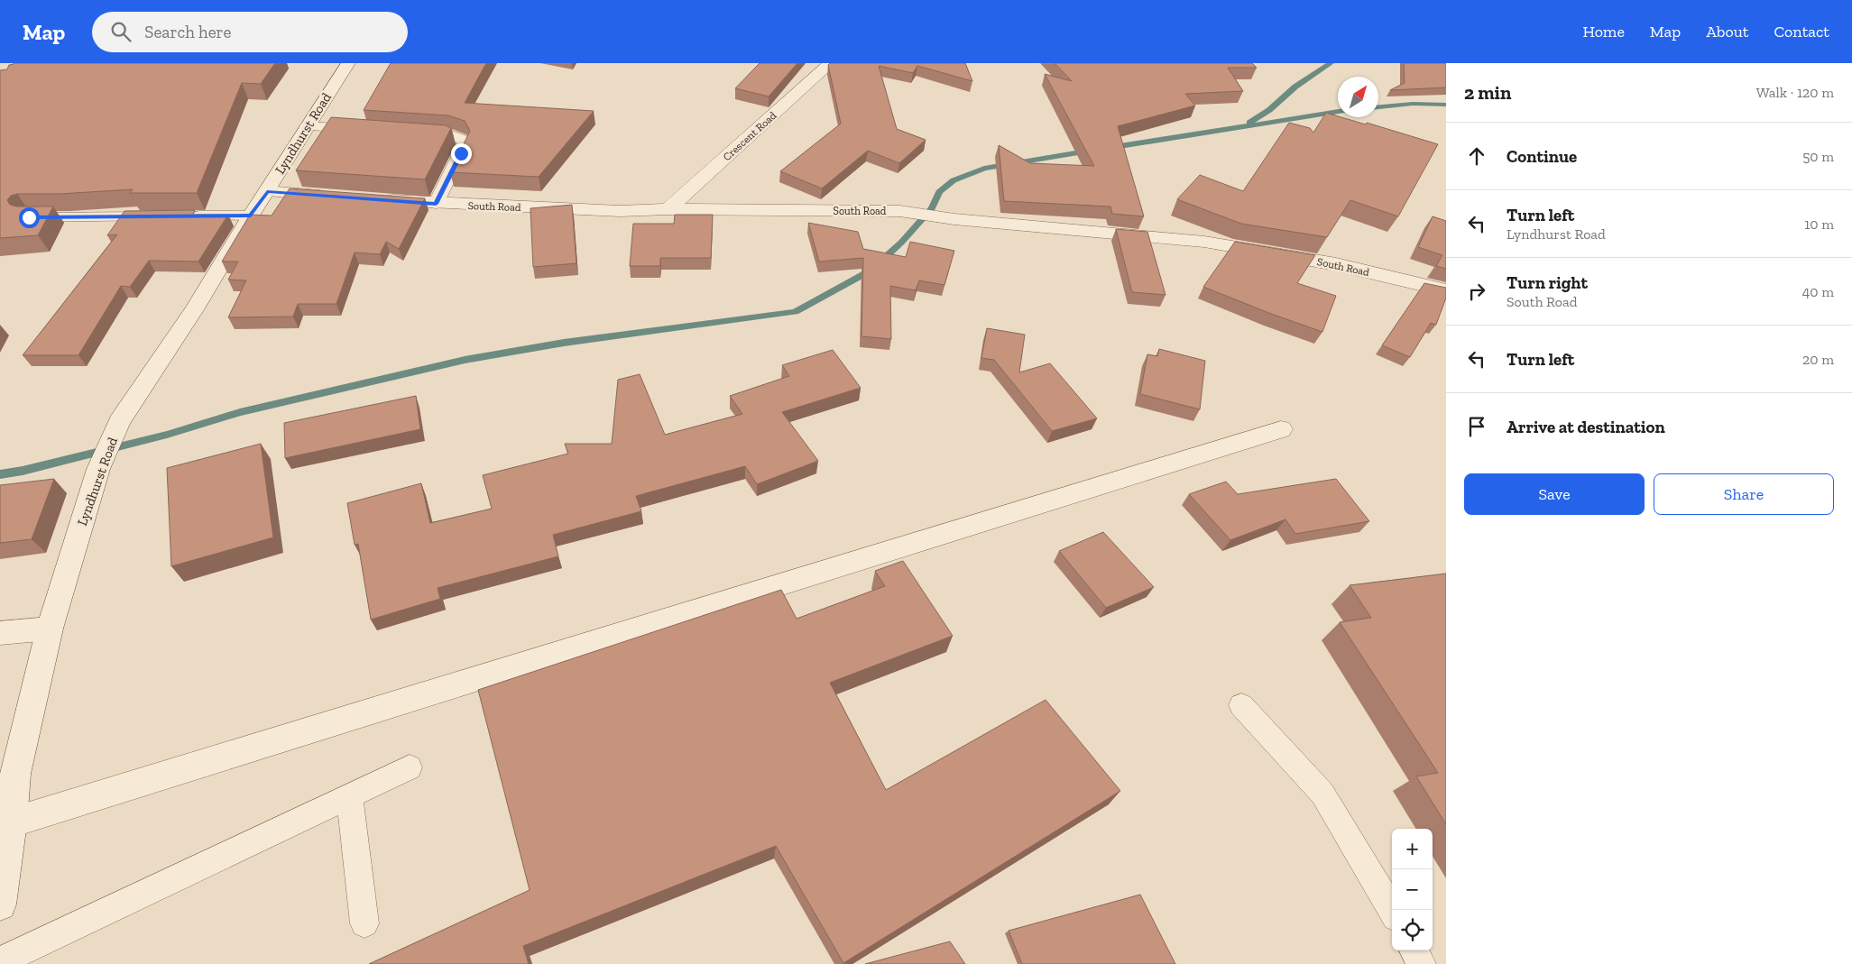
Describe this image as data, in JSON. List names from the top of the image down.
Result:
{
  "streets": {
    "street": ["Lyndhurst Road", "Crescent Road", "South Road"]
  },
  "crossings": [
    ["Crescent Road", "South Road"]
  ],
  "north": "top right",
  "page": {
    "header": "Map",
    "search": "Search here",
    "nav": [
      "Home",
      "Map",
      "About",
      "Contact"
    ],
    "heading": ["2 min", "Walk · 120 m"],
    "list": [
      ["Continue", "50 m"],
      ["Turn left", "Lyndhurst Road", "10 m"],
      ["Turn right", "South Road", "40 m"],
      ["Turn left", "20 m"],
      "Arrive at destination"
    ],
    "buttons": ["Save", "Share"],
    "map_buttons": ["+", "−"]
  }
}
